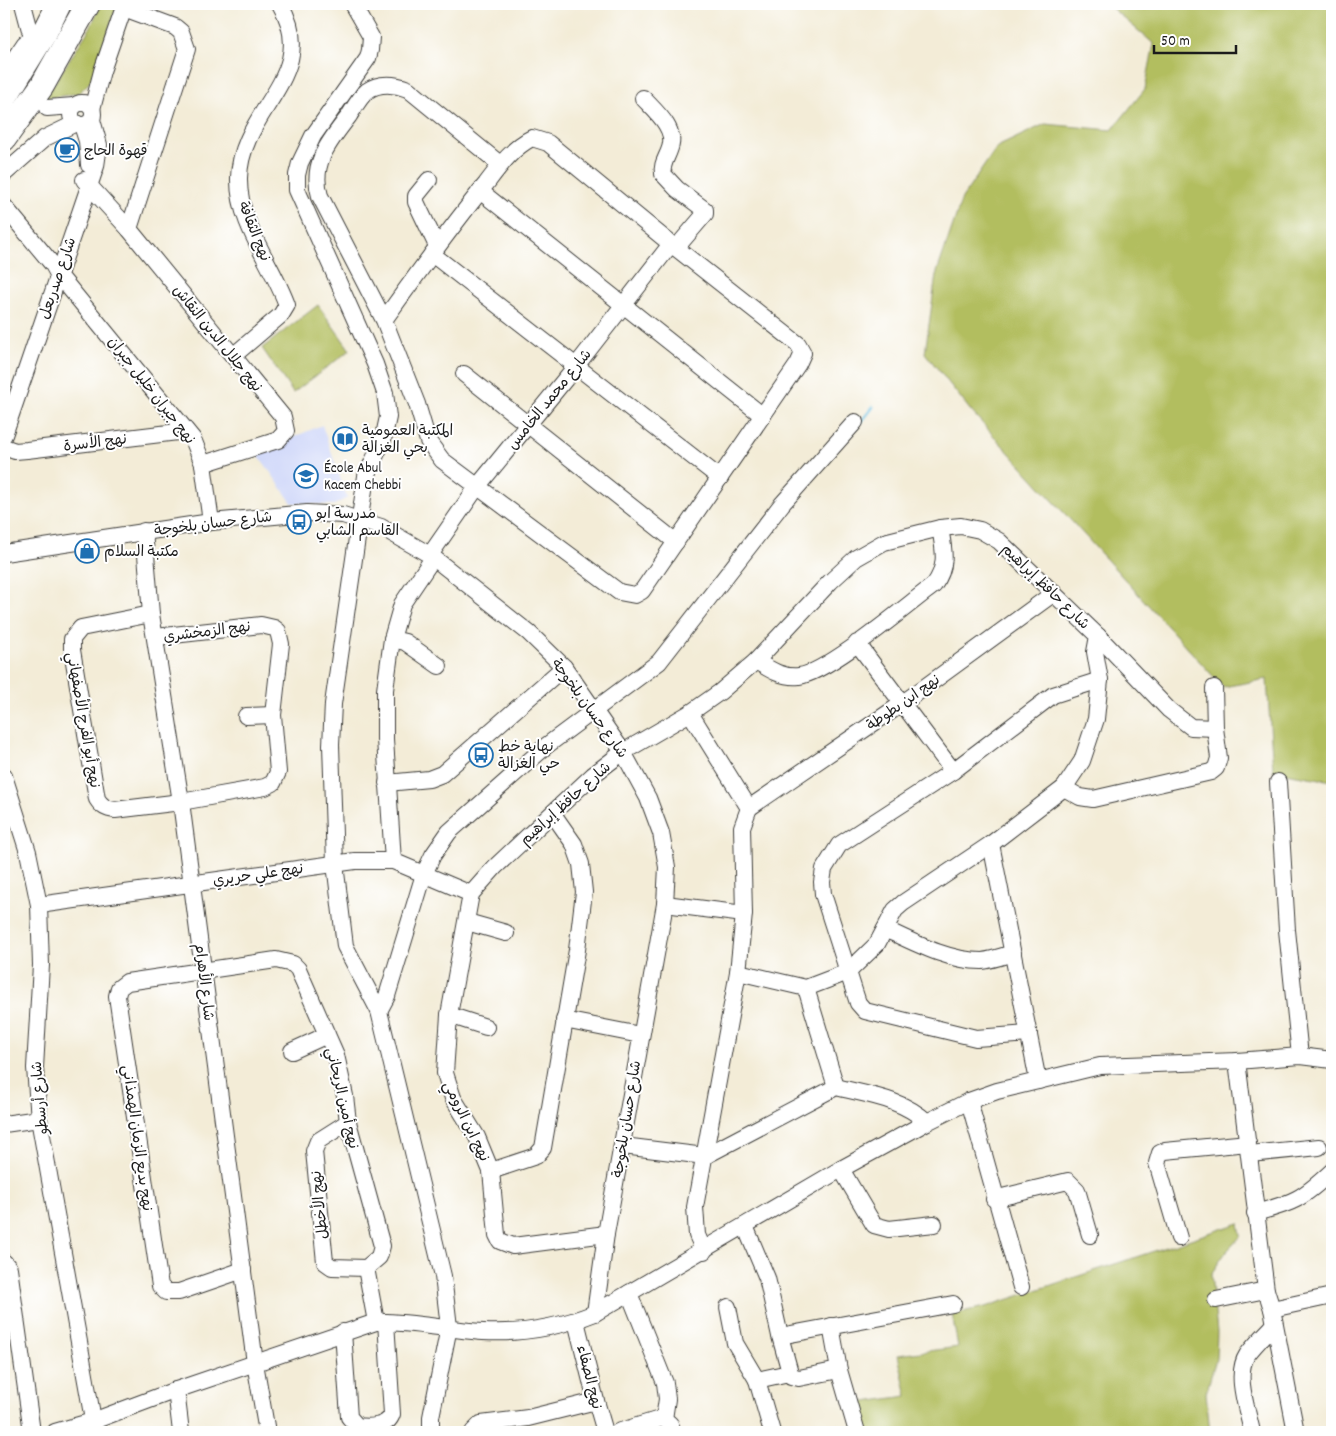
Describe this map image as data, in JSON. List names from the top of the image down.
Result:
{
  "streets": {
    "street": [
      "نهج الثقافة",
      "شارع صدربعل",
      "نهج جلال الدين النقاش",
      "نهج جبران خليل جبران",
      "شارع محمد الخامس",
      "نهج الأسرة",
      "شارع حسان بلخوجة",
      "شارع حافظ إبراهيم",
      "نهج الزمخشري",
      "نهج ابن بطوطة",
      "نهج أبو الفرج الأصفهاني",
      "نهج علي حريري",
      "شارع الأهرام",
      "شارع أرسطو",
      "نهج أمين الريحاني",
      "نهج ابن الرومي",
      "نهج بديع الزمان الهمذاني",
      "نهج الأخطل",
      "نهج الصفاء"
    ]
  },
  "crossings": [
    ["نهج الثقافة", "نهج جلال الدين النقاش"],
    ["شارع صدربعل", "نهج جلال الدين النقاش"],
    ["شارع صدربعل", "نهج جبران خليل جبران"],
    ["نهج جلال الدين النقاش", "نهج جبران خليل جبران"],
    ["نهج جبران خليل جبران", "نهج الأسرة"],
    ["نهج جبران خليل جبران", "شارع حسان بلخوجة"],
    ["شارع محمد الخامس", "شارع حسان بلخوجة"],
    ["شارع محمد الخامس", "نهج علي حريري"],
    ["شارع حسان بلخوجة", "شارع حافظ إبراهيم"],
    ["شارع حسان بلخوجة", "شارع الأهرام"],
    ["شارع حسان بلخوجة", "نهج ابن الرومي"],
    ["شارع حافظ إبراهيم", "نهج ابن بطوطة"],
    ["شارع حافظ إبراهيم", "نهج علي حريري"],
    ["شارع حافظ إبراهيم", "نهج ابن الرومي"],
    ["نهج الزمخشري", "نهج أبو الفرج الأصفهاني"],
    ["نهج الزمخشري", "شارع الأهرام"],
    ["نهج أبو الفرج الأصفهاني", "شارع الأهرام"],
    ["نهج علي حريري", "شارع الأهرام"],
    ["نهج علي حريري", "شارع أرسطو"],
    ["نهج علي حريري", "نهج ابن الرومي"],
    ["شارع الأهرام", "نهج أمين الريحاني"],
    ["شارع الأهرام", "نهج بديع الزمان الهمذاني"],
    ["نهج أمين الريحاني", "نهج بديع الزمان الهمذاني"],
    ["نهج أمين الريحاني", "نهج الأخطل"]
  ],
  "places": {
    "cafe": ["قهوة الحاج"],
    "library": ["المكتبة العمومية بحي الغزالة"],
    "school or university": ["École Abul Kacem Chebbi"],
    "bus stop": ["مدرسة ابو القاسم الشابي", "نهاية خط حي الغزالة"],
    "shop": ["مكتبة السلام"]
  },
  "scale_bar": "50 m"
}
